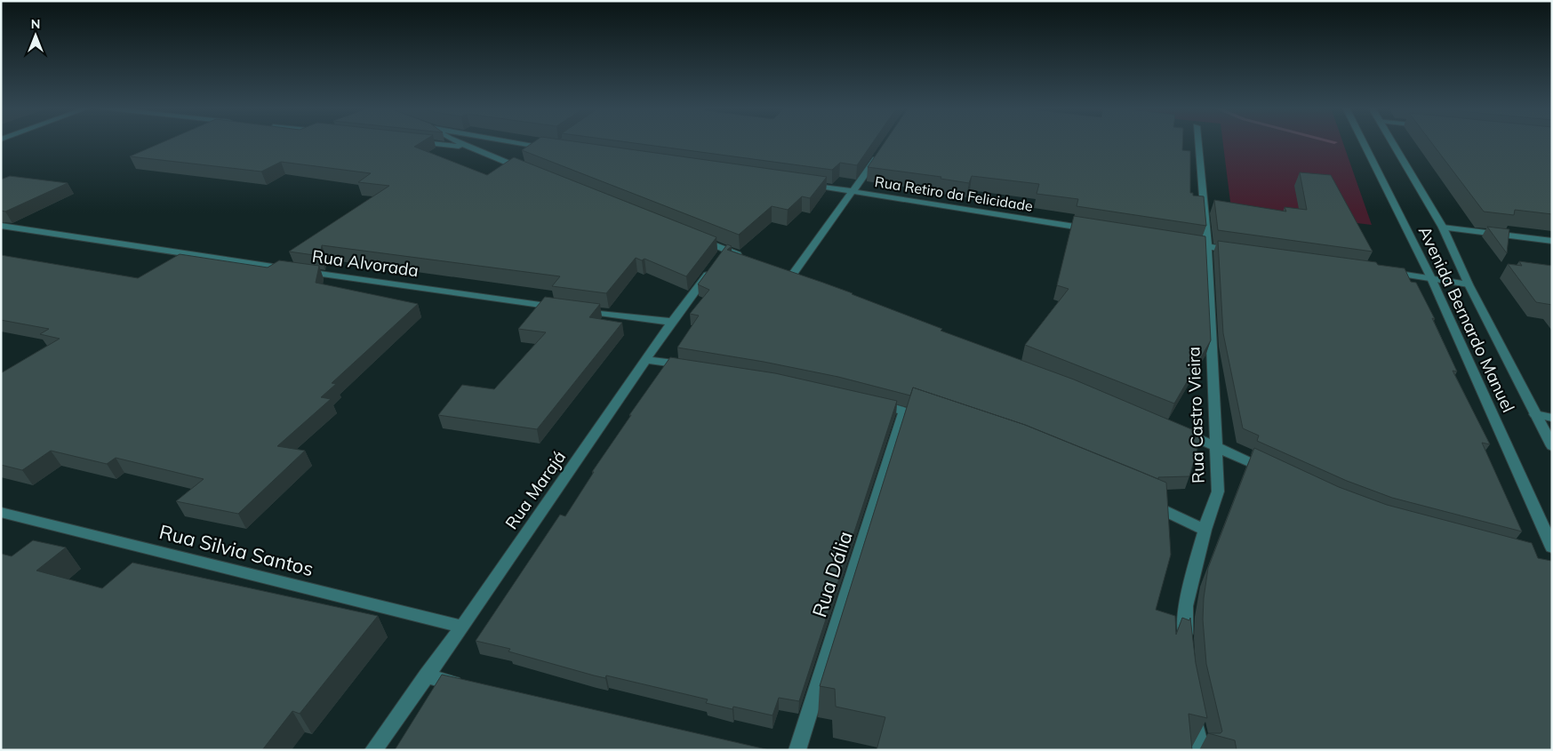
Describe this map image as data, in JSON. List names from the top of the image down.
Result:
{
  "streets": {
    "street": [
      "Rua Retiro da Felicidade",
      "Rua Alvorada",
      "Avenida Bernardo Manuel",
      "Rua Castro Vieira",
      "Rua Marajá",
      "Rua Silvia Santos",
      "Rua Dália"
    ]
  },
  "crossings": [
    ["Rua Alvorada", "Rua Marajá"],
    ["Rua Marajá", "Rua Silvia Santos"]
  ],
  "north": "top"
}
